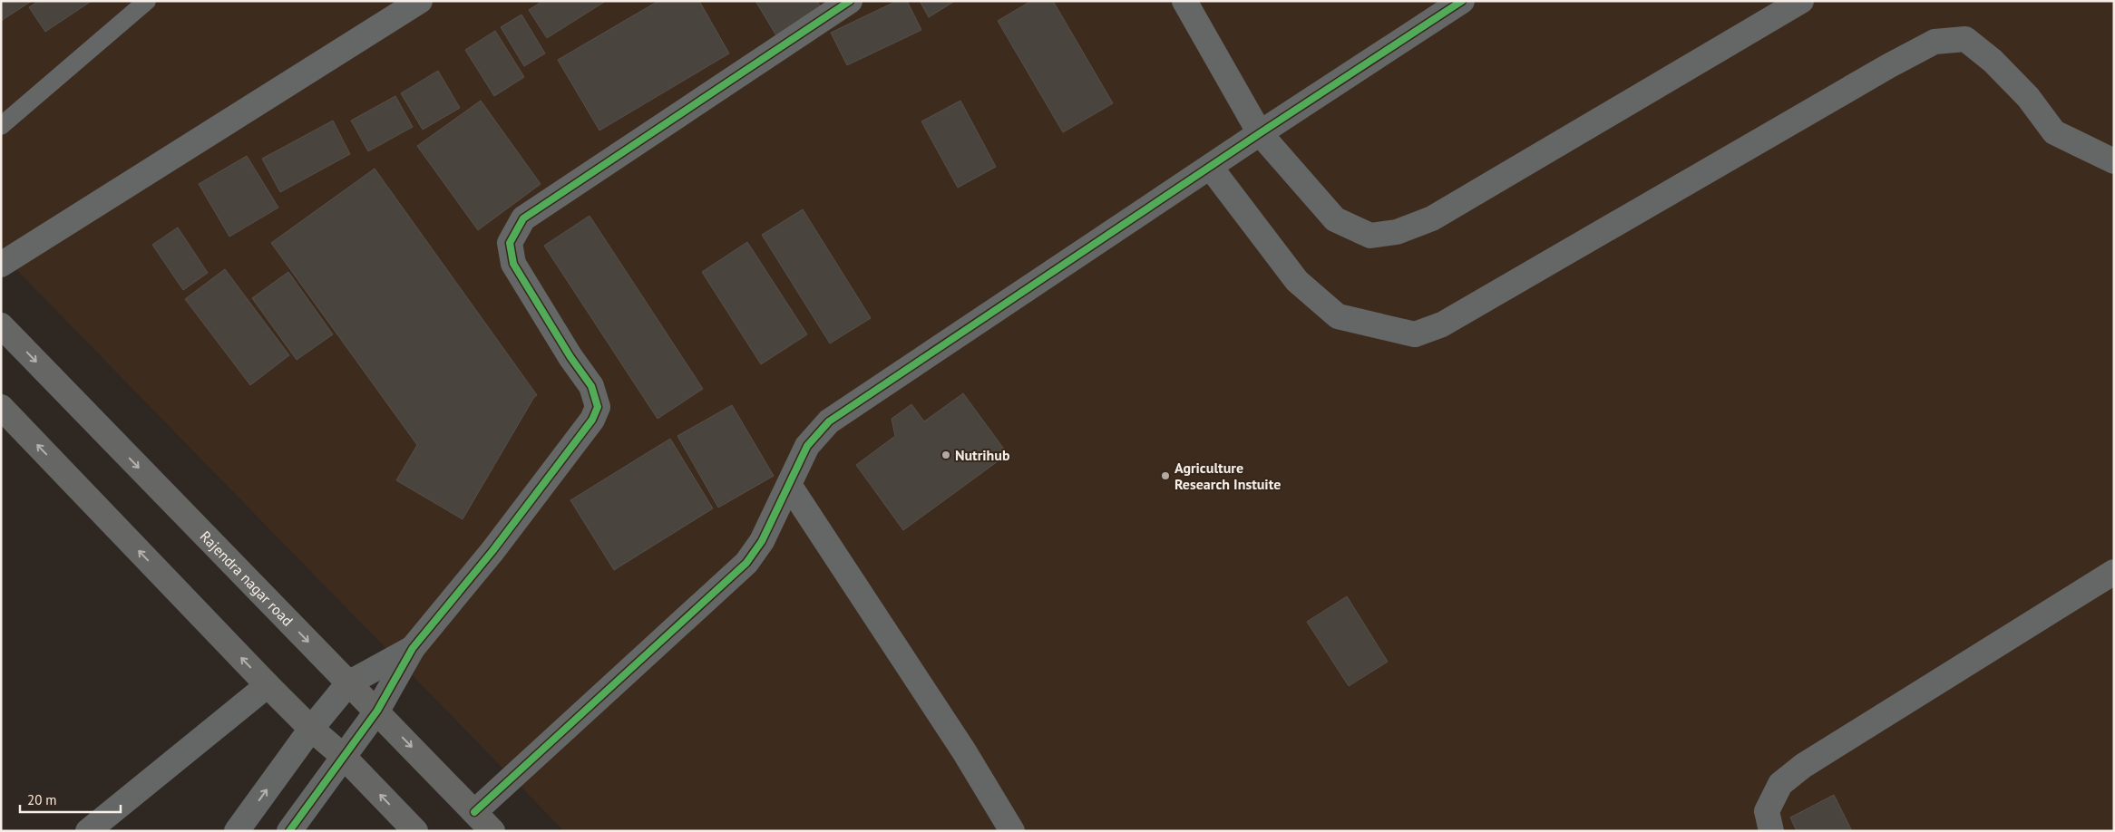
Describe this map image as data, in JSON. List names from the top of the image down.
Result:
{
  "streets": {
    "main road": ["Rajendra nagar road"]
  },
  "places": ["Nutrihub", "Agriculture Research Instuite"],
  "scale_bar": "20 m"
}
